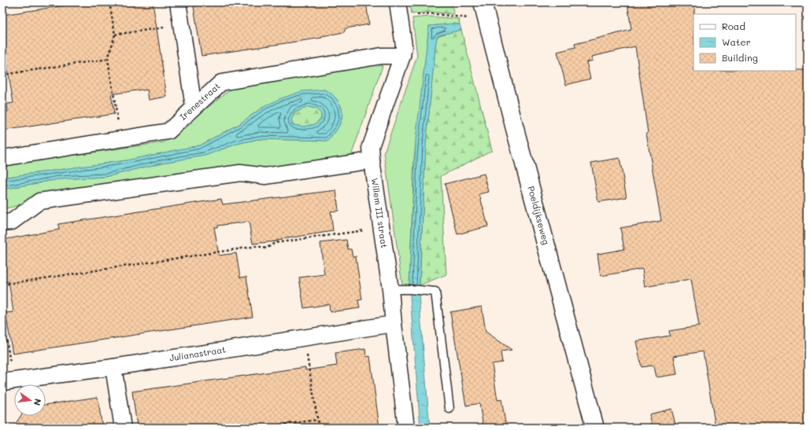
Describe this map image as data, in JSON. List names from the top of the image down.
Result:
{
  "streets": {
    "street": [
      "Irenestraat",
      "Willem III straat",
      "Poeldijkseweg",
      "Julianastraat"
    ]
  },
  "crossings": [
    ["Irenestraat", "Willem III straat"],
    ["Willem III straat", "Julianastraat"]
  ],
  "legend": ["Road", "Water", "Building"],
  "north": "right"
}
